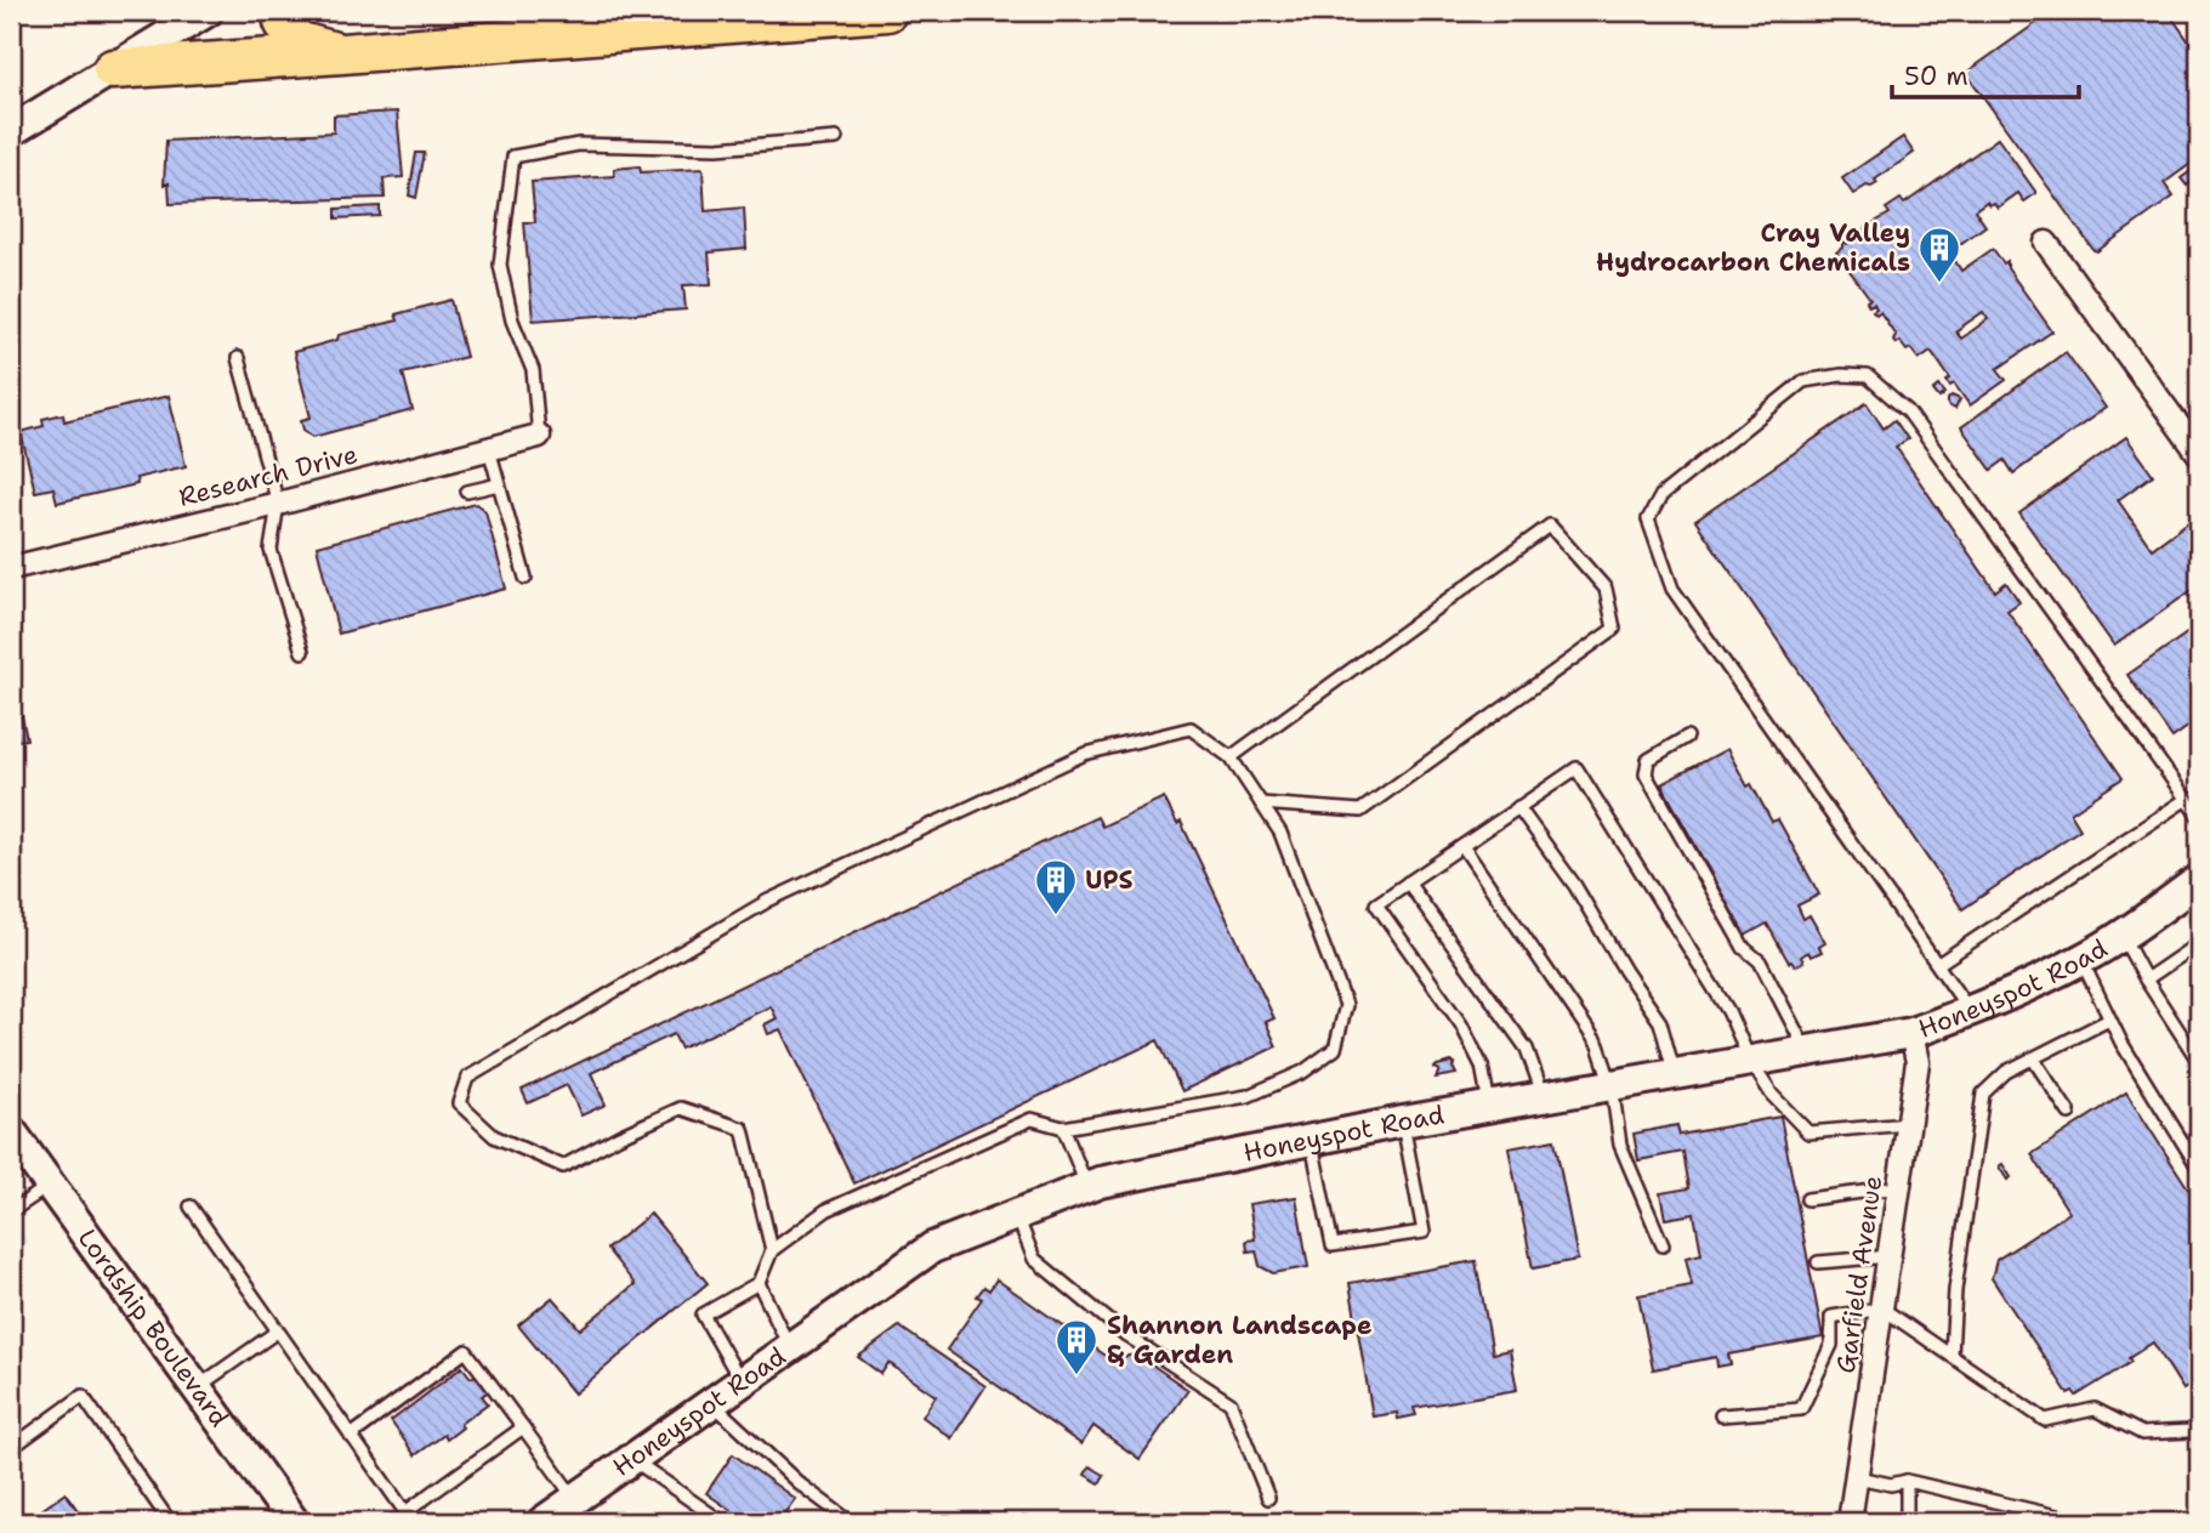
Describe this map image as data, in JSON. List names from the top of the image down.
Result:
{
  "streets": {
    "main road": ["Honeyspot Road", "Lordship Boulevard"],
    "street": ["Research Drive", "Garfield Avenue"]
  },
  "crossings": [
    ["Honeyspot Road", "Garfield Avenue"]
  ],
  "places": {
    "building": ["Cray Valley Hydrocarbon Chemicals", "UPS", "Shannon Landscape & Garden"]
  },
  "scale_bar": "50 m"
}
